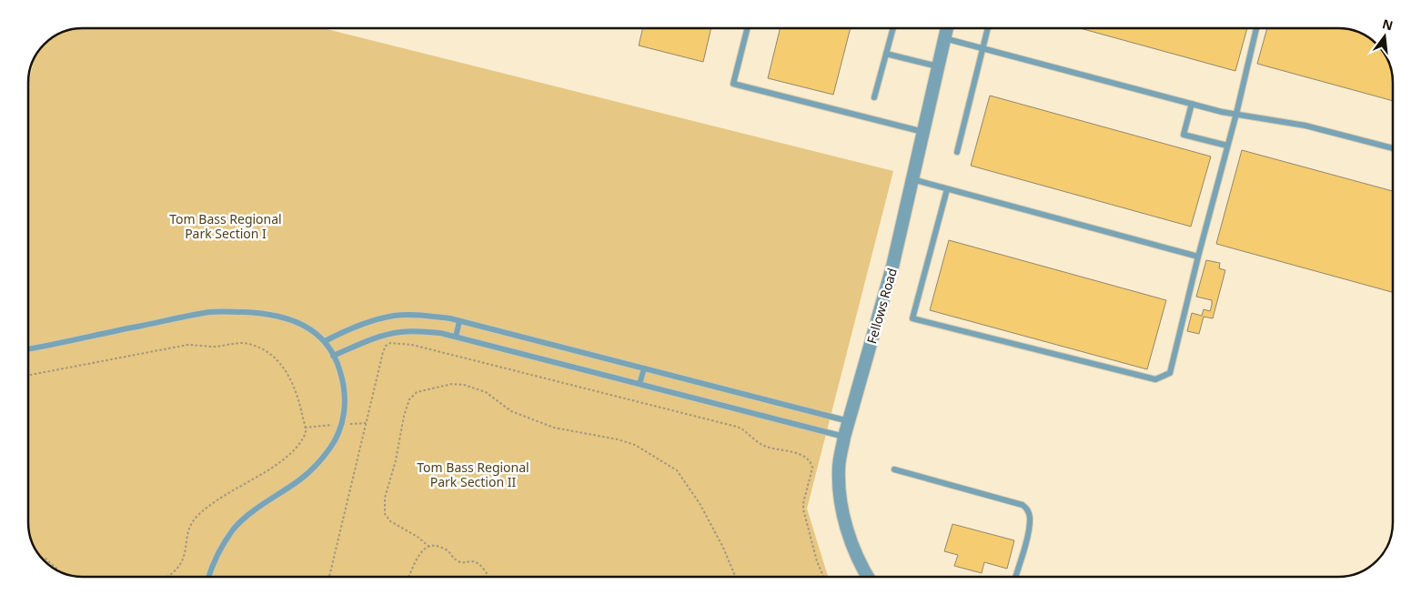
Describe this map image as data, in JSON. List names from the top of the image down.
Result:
{
  "streets": {
    "street": ["Fellows Road"]
  },
  "parks": ["Tom Bass Regional Park Section I", "Tom Bass Regional Park Section II"],
  "north": "top"
}
